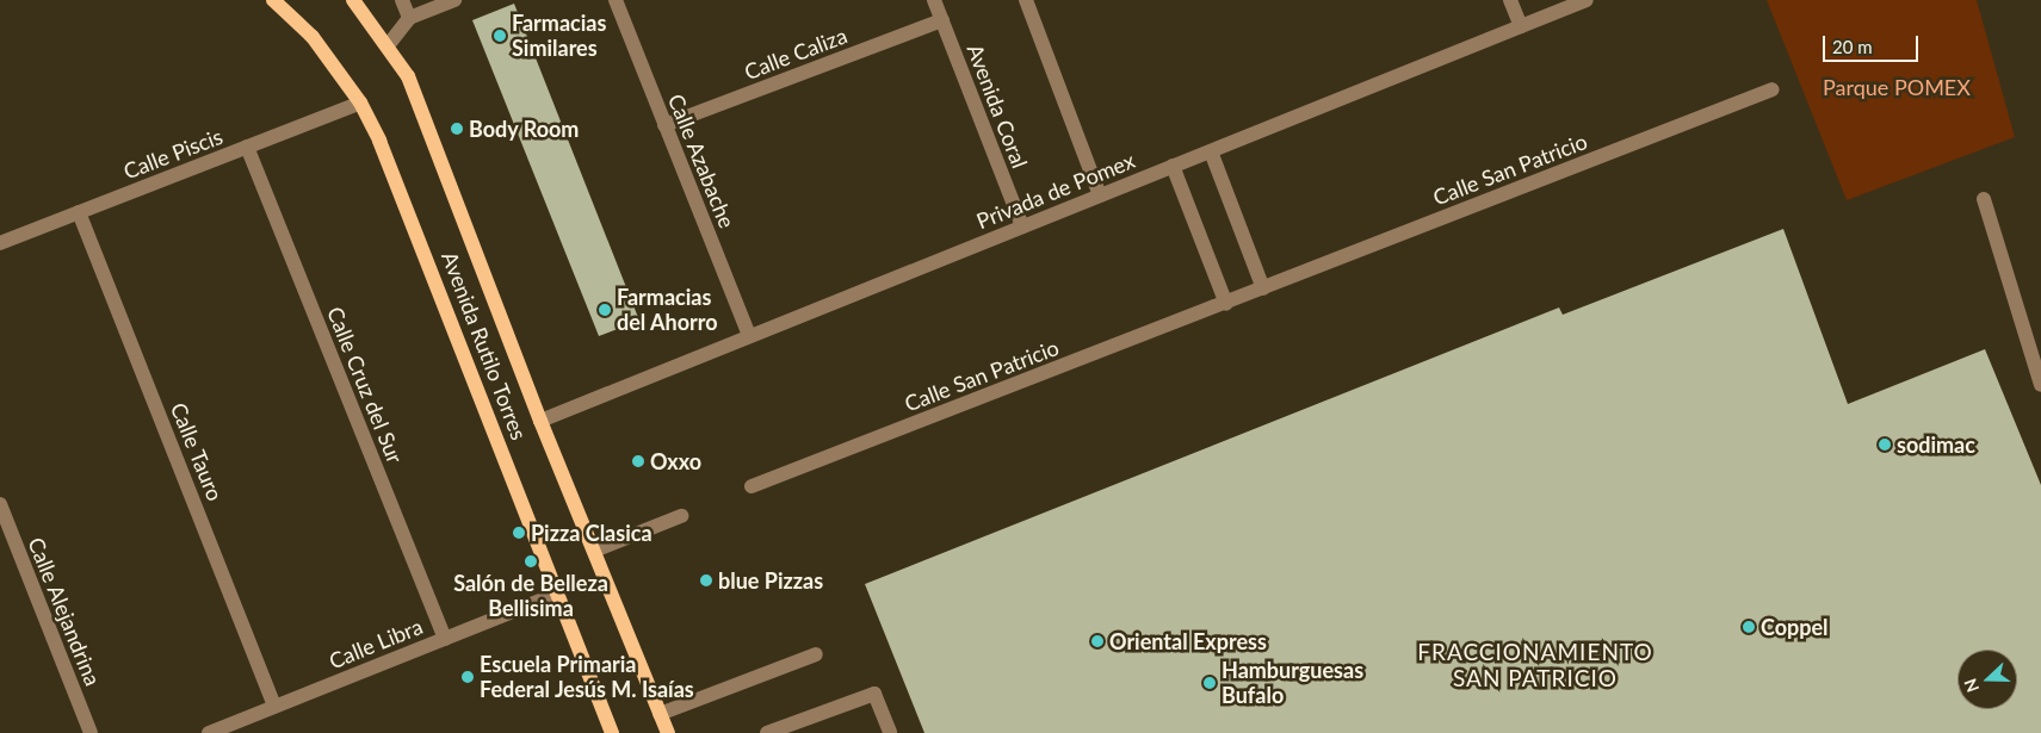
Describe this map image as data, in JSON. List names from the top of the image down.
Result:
{
  "streets": {
    "main road": ["Avenida Rutilo Torres"],
    "street": [
      "Calle Caliza",
      "Avenida Coral",
      "Calle Piscis",
      "Calle Azabache",
      "Calle San Patricio",
      "Privada de Pomex",
      "Calle Cruz del Sur",
      "Calle Tauro",
      "Calle Alejandrina",
      "Calle Libra"
    ]
  },
  "crossings": [
    ["Calle Caliza", "Avenida Coral"],
    ["Calle Caliza", "Calle Azabache"],
    ["Avenida Coral", "Privada de Pomex"],
    ["Calle Piscis", "Avenida Rutilo Torres"],
    ["Calle Piscis", "Calle Cruz del Sur"],
    ["Calle Piscis", "Calle Tauro"],
    ["Calle Azabache", "Privada de Pomex"],
    ["Privada de Pomex", "Avenida Rutilo Torres"],
    ["Avenida Rutilo Torres", "Calle Libra"],
    ["Calle Cruz del Sur", "Calle Libra"],
    ["Calle Tauro", "Calle Libra"]
  ],
  "districts": ["FRACCIONAMIENTO SAN PATRICIO"],
  "parks": ["Parque POMEX"],
  "places": [
    "Farmacias Similares",
    "Body Room",
    "Farmacias del Ahorro",
    "sodimac",
    "Oxxo",
    "Pizza Clasica",
    "Salón de Belleza Bellisima",
    "blue Pizzas",
    "Coppel",
    "Oriental Express",
    "Escuela Primaria Federal Jesús M. Isaías",
    "Hamburguesas Bufalo"
  ],
  "scale_bar": "20 m",
  "north": "left"
}
